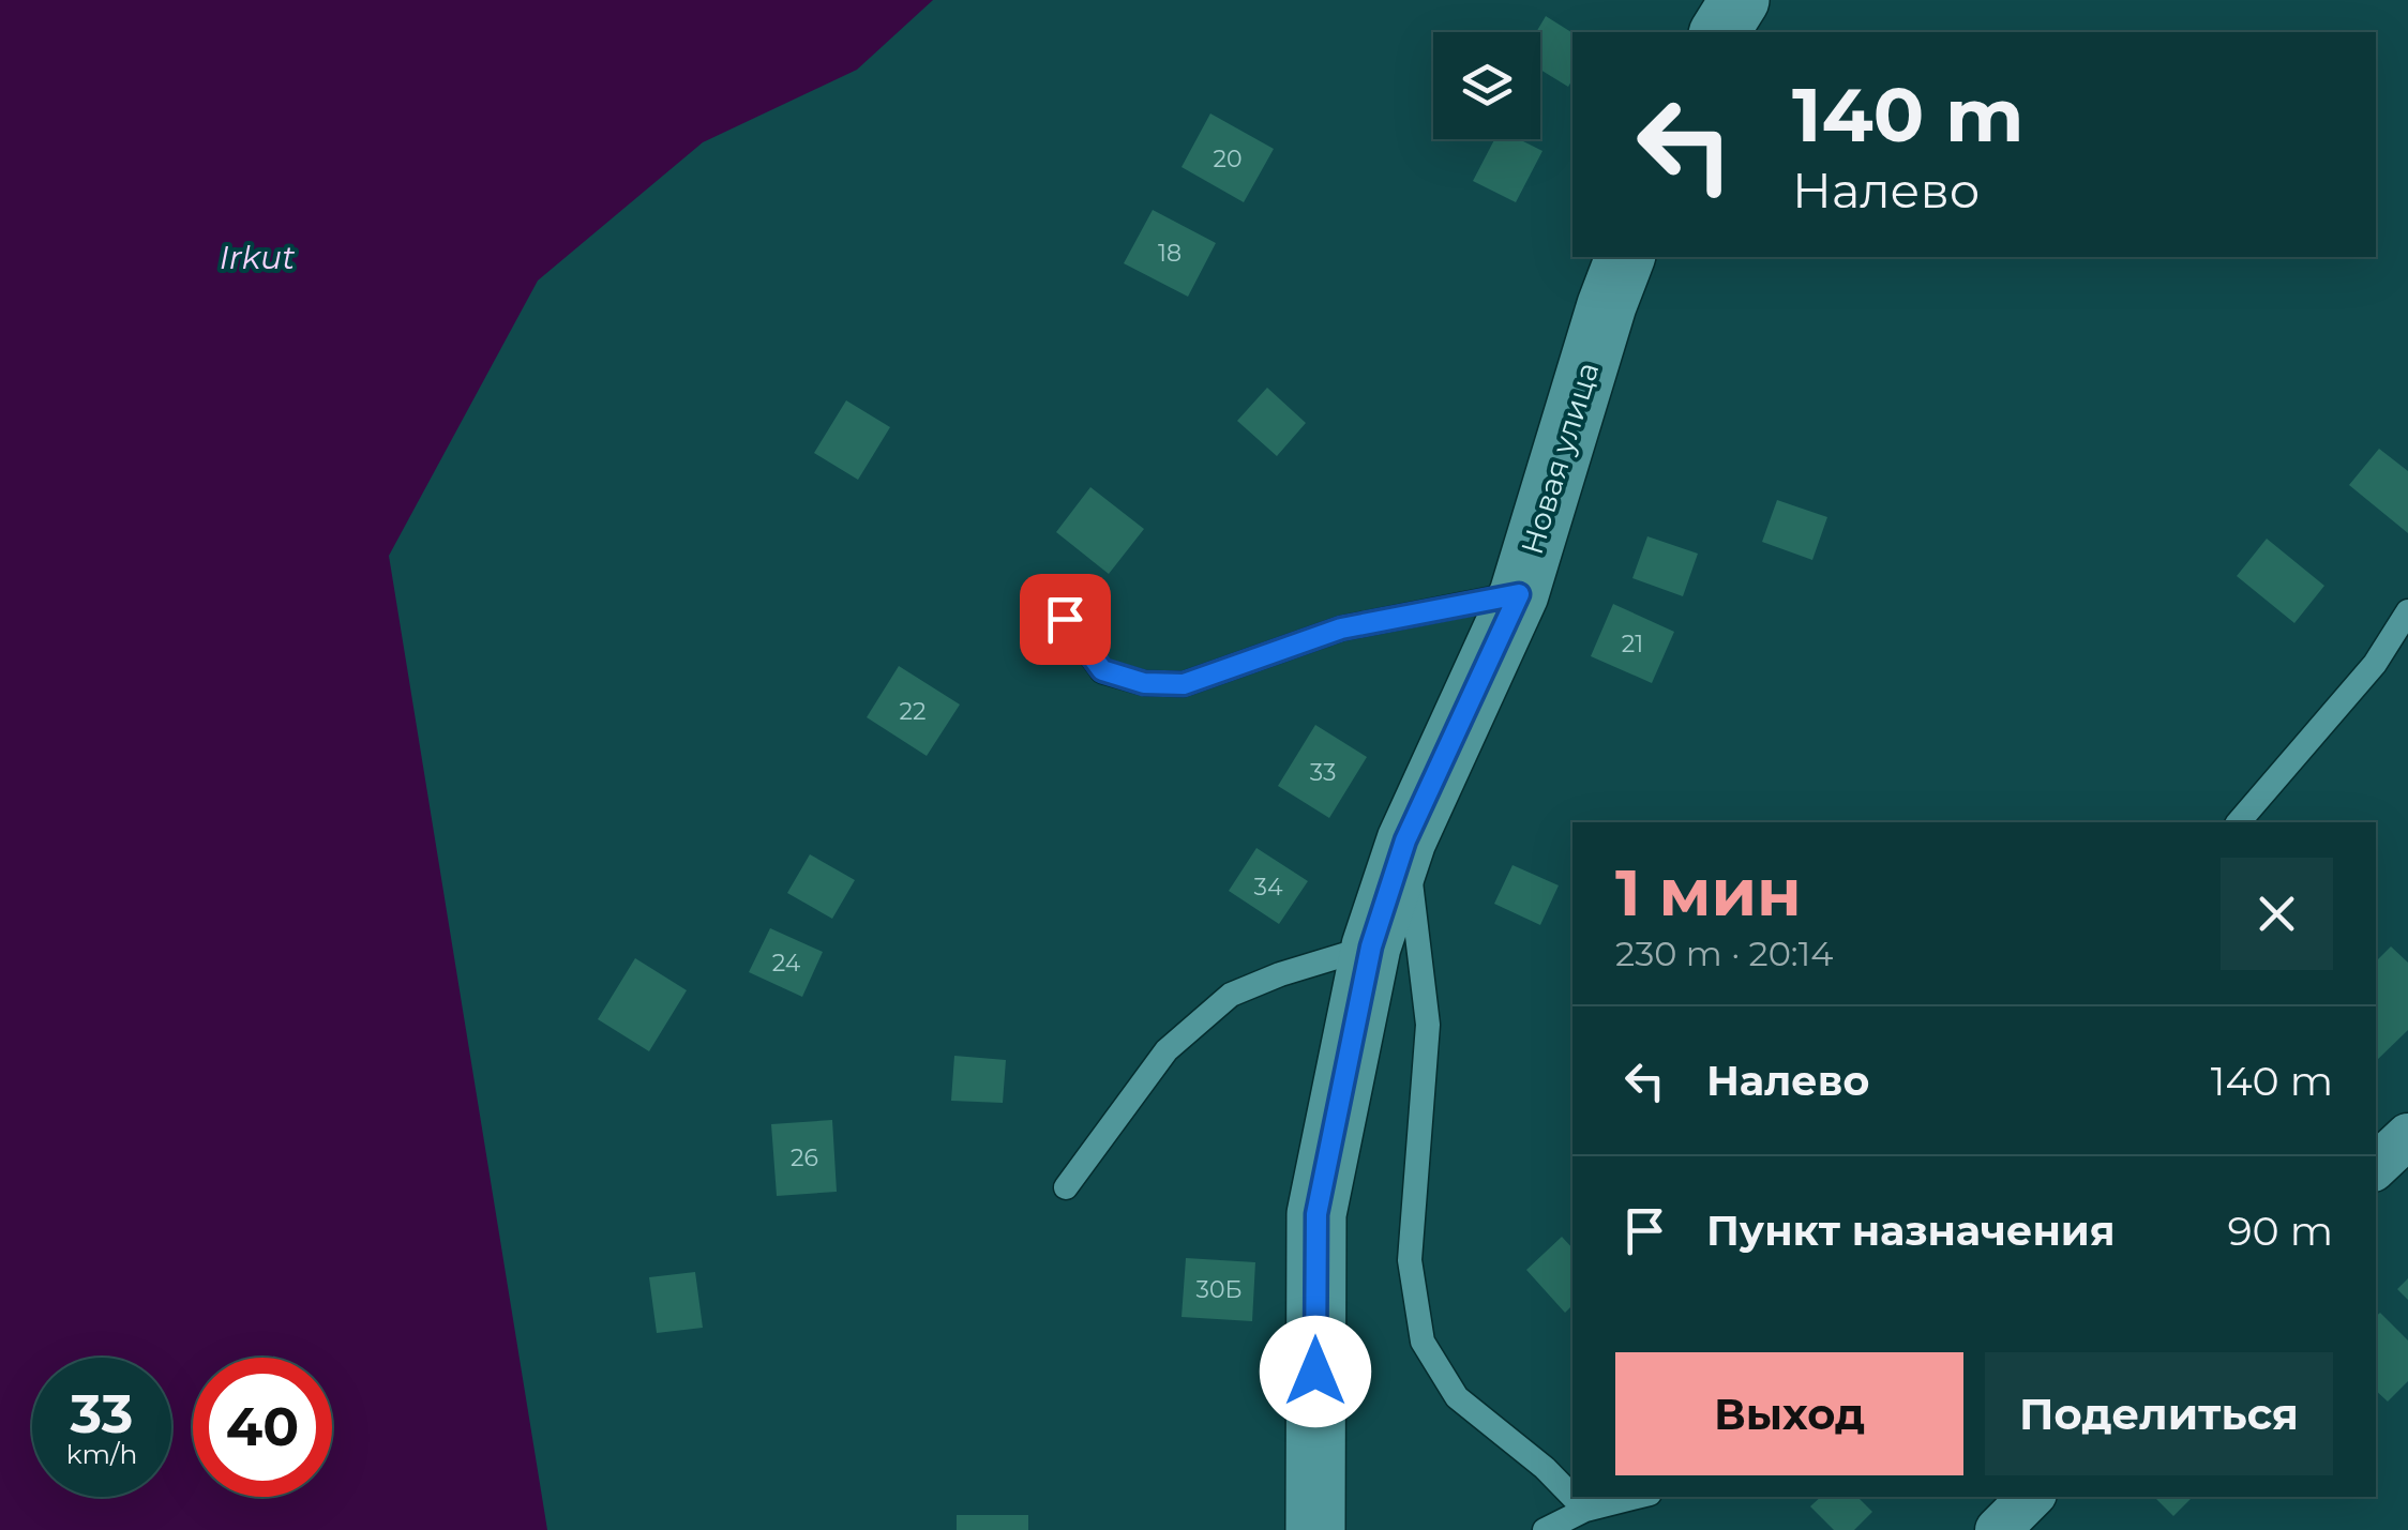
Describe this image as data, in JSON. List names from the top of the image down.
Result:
{
  "streets": {
    "street": ["Новая улица"]
  },
  "water": ["Irkut"],
  "house_numbers": [
    "20",
    "18",
    "21",
    "22",
    "33",
    "34",
    "24",
    "26",
    "30Б"
  ],
  "page": {
    "turn": ["140 m", "Налево"],
    "heading": ["1 мин", "230 m · 20:14"],
    "list": [
      {
        "name": "Налево",
        "value": "140 m"
      },
      {
        "name": "Пункт назначения",
        "value": "90 m"
      }
    ],
    "buttons": ["Выход", "Поделиться"],
    "speed": "33 km/h",
    "limit": "40"
  }
}
